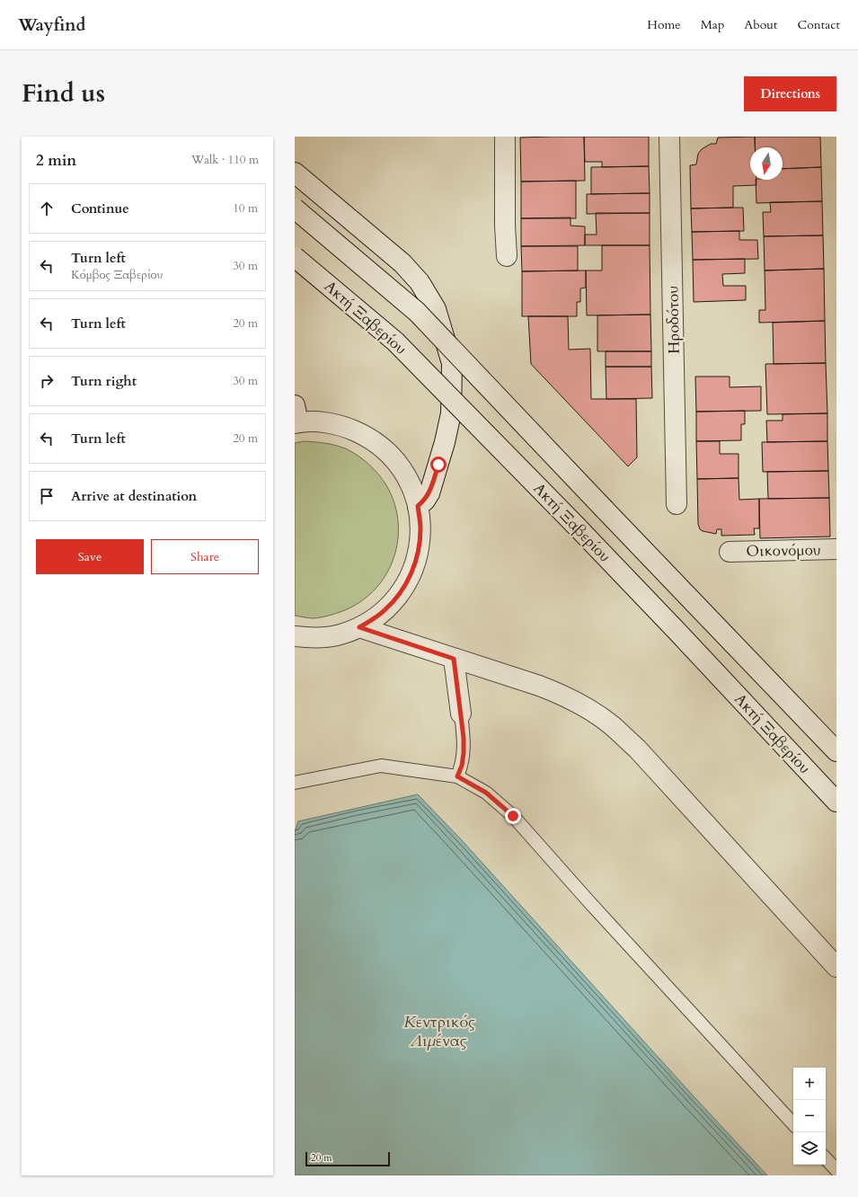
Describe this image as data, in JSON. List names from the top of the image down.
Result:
{
  "streets": {
    "main road": ["Ακτή Ξαβερίου", "Ηροδότου", "Οικονόμου"]
  },
  "water": ["Κεντρικός Λιμένας"],
  "scale_bar": "20 m",
  "north": "bottom",
  "page": {
    "header": "Wayfind",
    "nav": [
      "Home",
      "Map",
      "About",
      "Contact"
    ],
    "title": "Find us",
    "buttons": [
      "Directions",
      ["Save", "Share"]
    ],
    "heading": ["2 min", "Walk · 110 m"],
    "list": [
      ["Continue", "10 m"],
      ["Turn left", "Κόμβος Ξαβερίου", "30 m"],
      ["Turn left", "20 m"],
      ["Turn right", "30 m"],
      ["Turn left", "20 m"],
      "Arrive at destination"
    ],
    "map_buttons": ["+", "−"],
    "scale": "20 m"
  }
}
